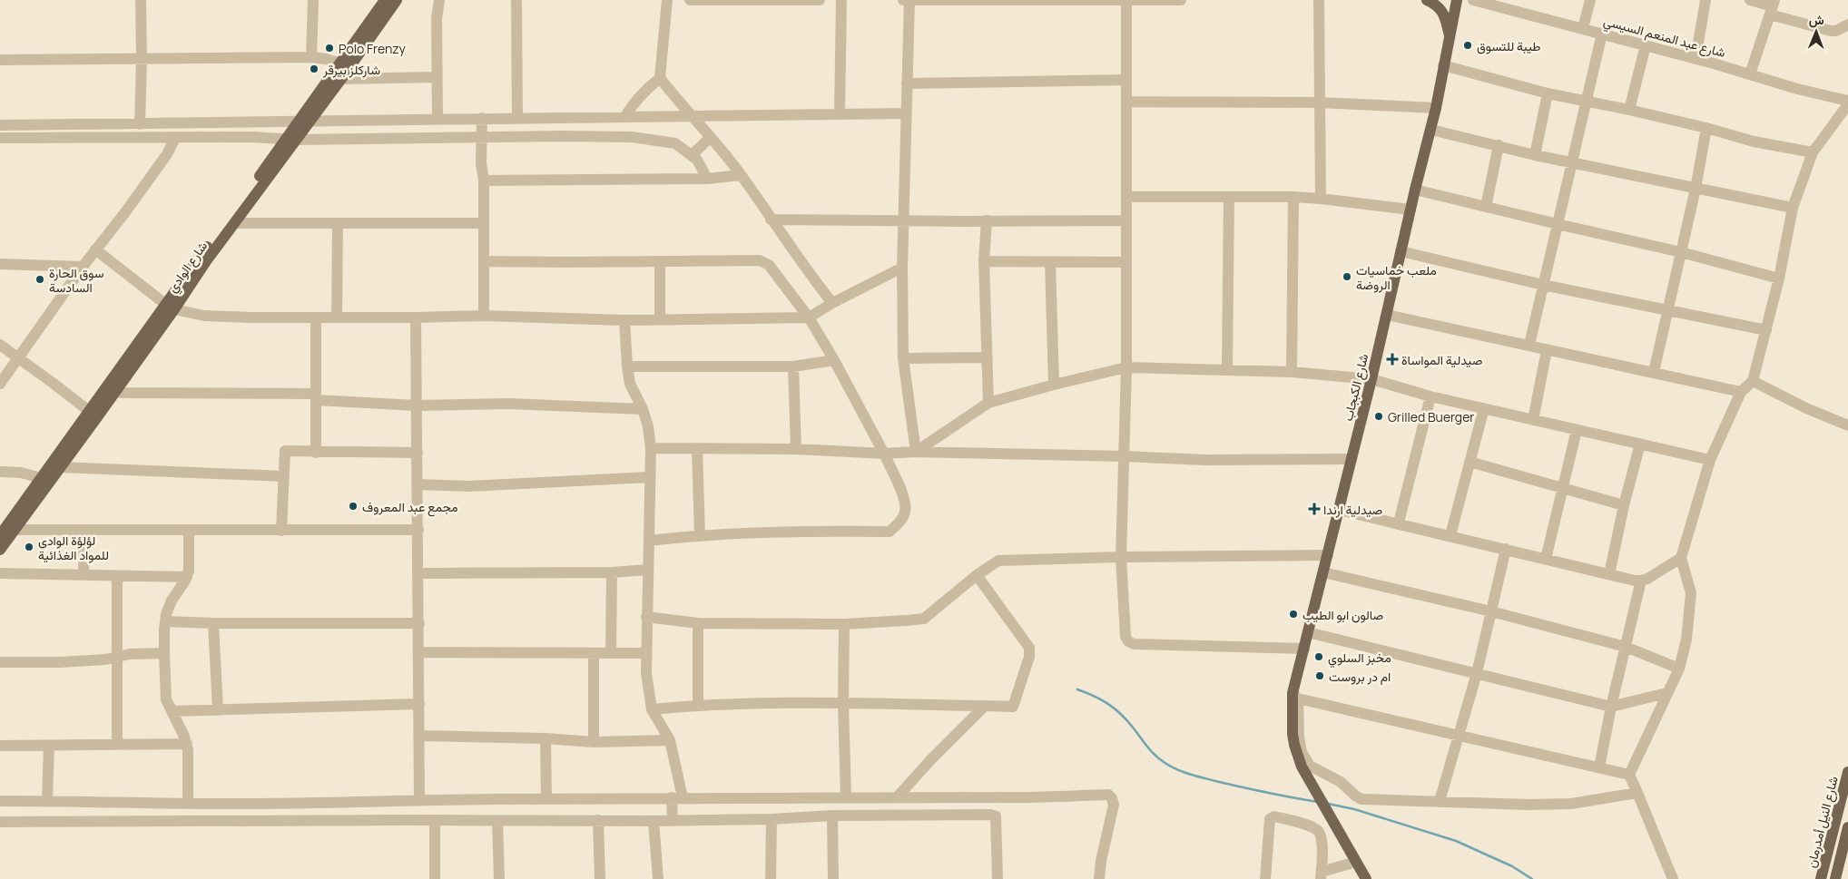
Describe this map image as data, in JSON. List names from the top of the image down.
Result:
{
  "streets": {
    "main road": ["شارع الوادي", "شارع الكبجاب", "شارع النيل أمدرمان"],
    "street": ["شارع عبد المنعم السيسي"]
  },
  "places": {
    "other": [
      "طيبة للتسوق",
      "Polo Frenzy",
      "شاركلز بيرقر",
      "ملعب خماسيات الروضة",
      "سوق الحارة السادسة",
      "Grilled Buerger",
      "مجمع عبد المعروف",
      "لؤلؤة الوادي للمواد الغذائية",
      "صالون ابو الطيب",
      "مخبز السلوي",
      "ام در بروست"
    ],
    "health": ["صيدلية المواساة", "صيدلية ارندا"]
  },
  "north": "top"
}
